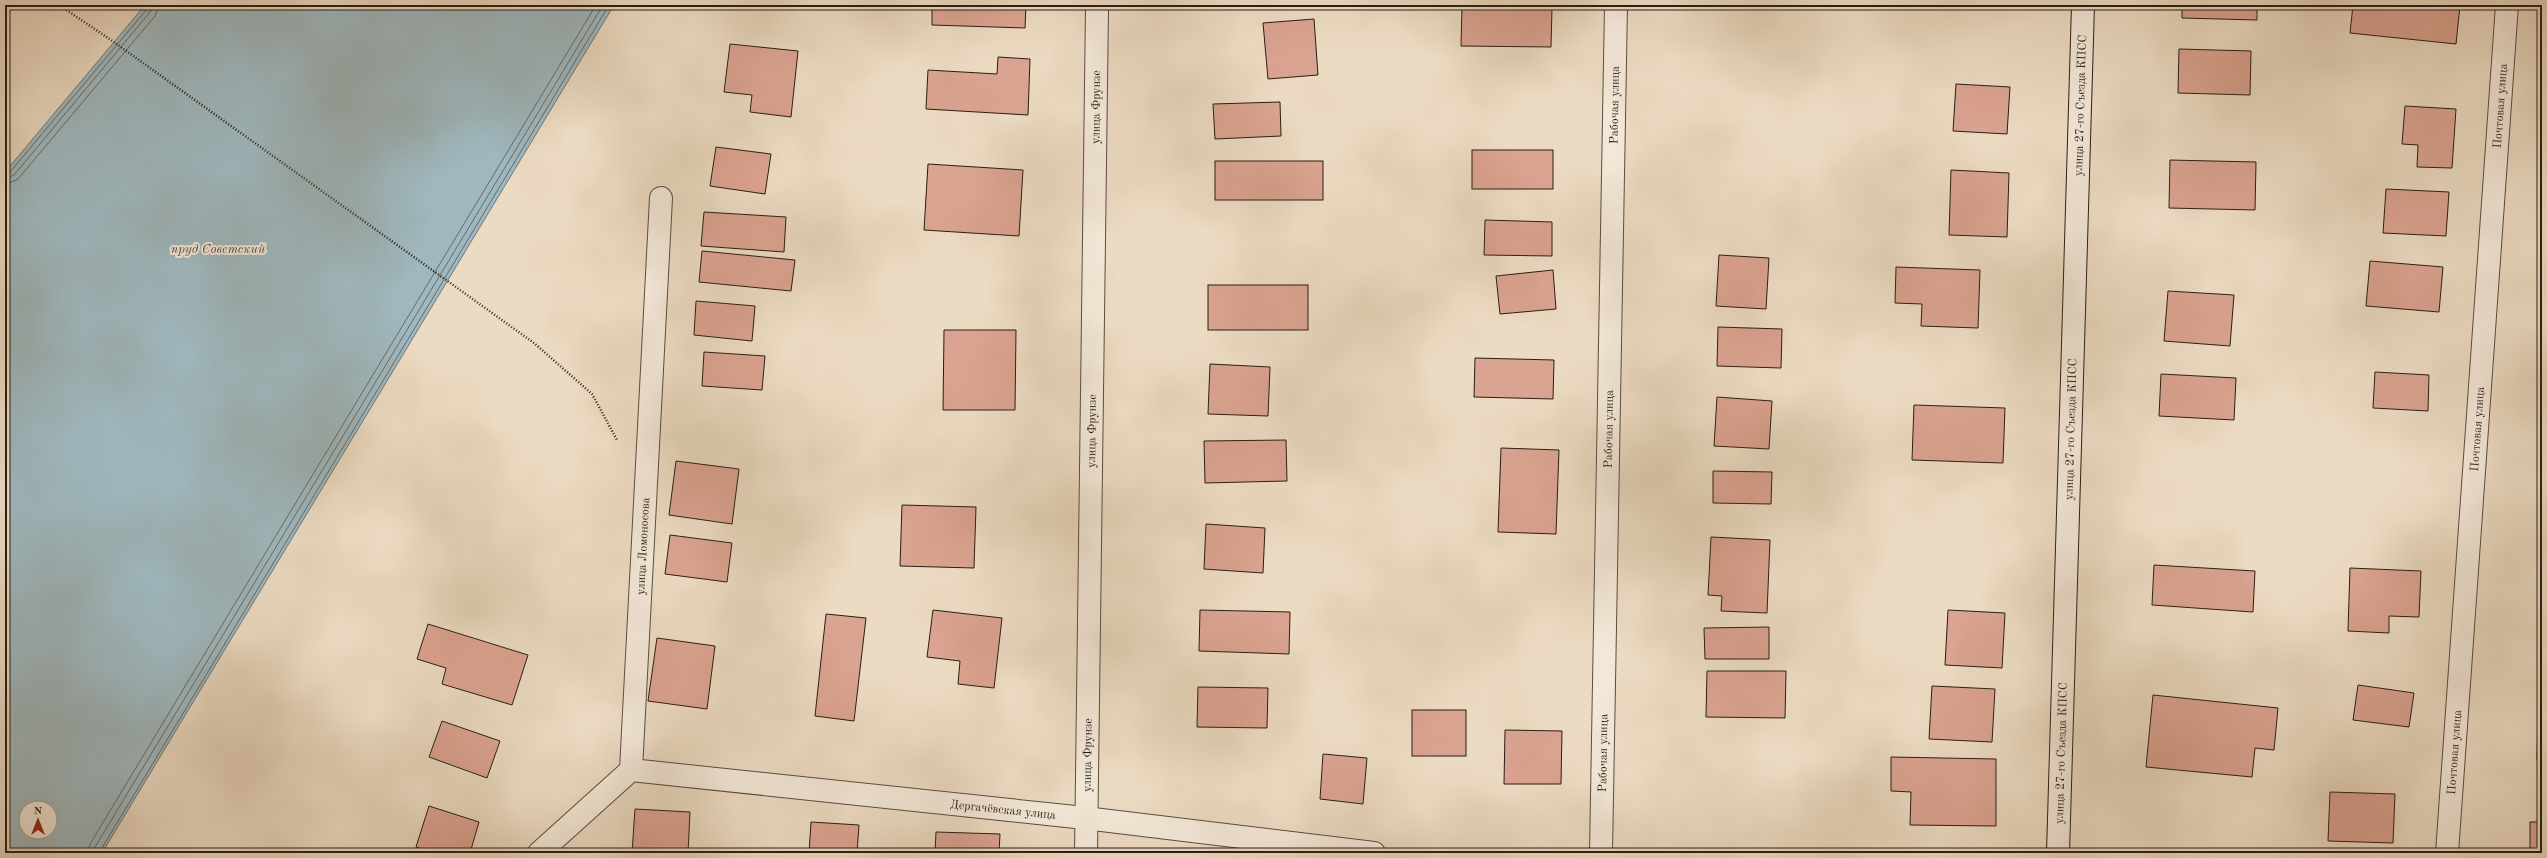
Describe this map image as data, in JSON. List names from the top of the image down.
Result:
{
  "streets": {
    "street": [
      "Рабочая улица",
      "улица 27-го Съезда КПСС",
      "Почтовая улица",
      "улица Фрунзе",
      "улица Ломоносова",
      "Дергачёвская улица"
    ]
  },
  "crossings": [
    ["улица Фрунзе", "Дергачёвская улица"],
    ["улица Ломоносова", "Дергачёвская улица"]
  ],
  "water": ["пруд Советский"],
  "north": "top"
}
